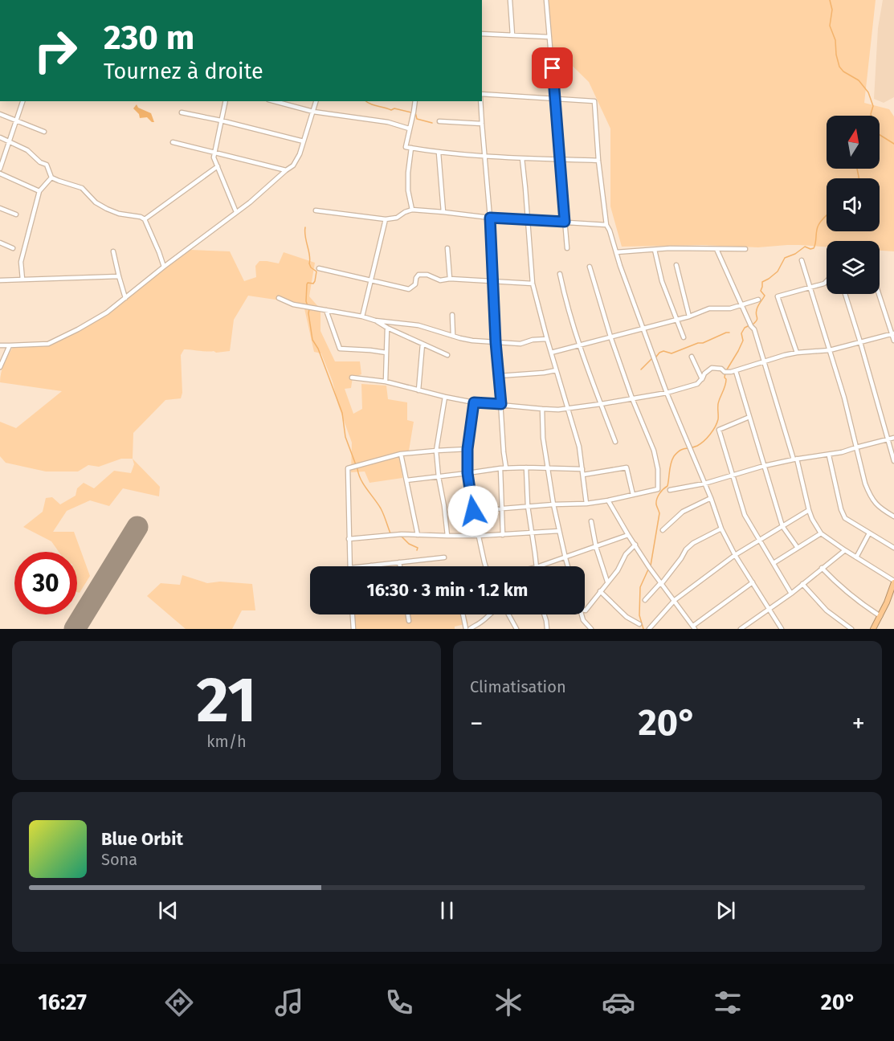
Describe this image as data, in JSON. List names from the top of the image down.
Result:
{
  "north": "top",
  "page": {
    "turn": ["230 m", "Tournez à droite"],
    "limit": "30",
    "trip": "16:30 · 3 min · 1.2 km",
    "tile": [
      ["21", "km/h"],
      "Climatisation"
    ],
    "heat": ["−", "20°", "+"],
    "song": ["Blue Orbit", "Sona"],
    "tabs": ["16:27", "20°"]
  }
}
